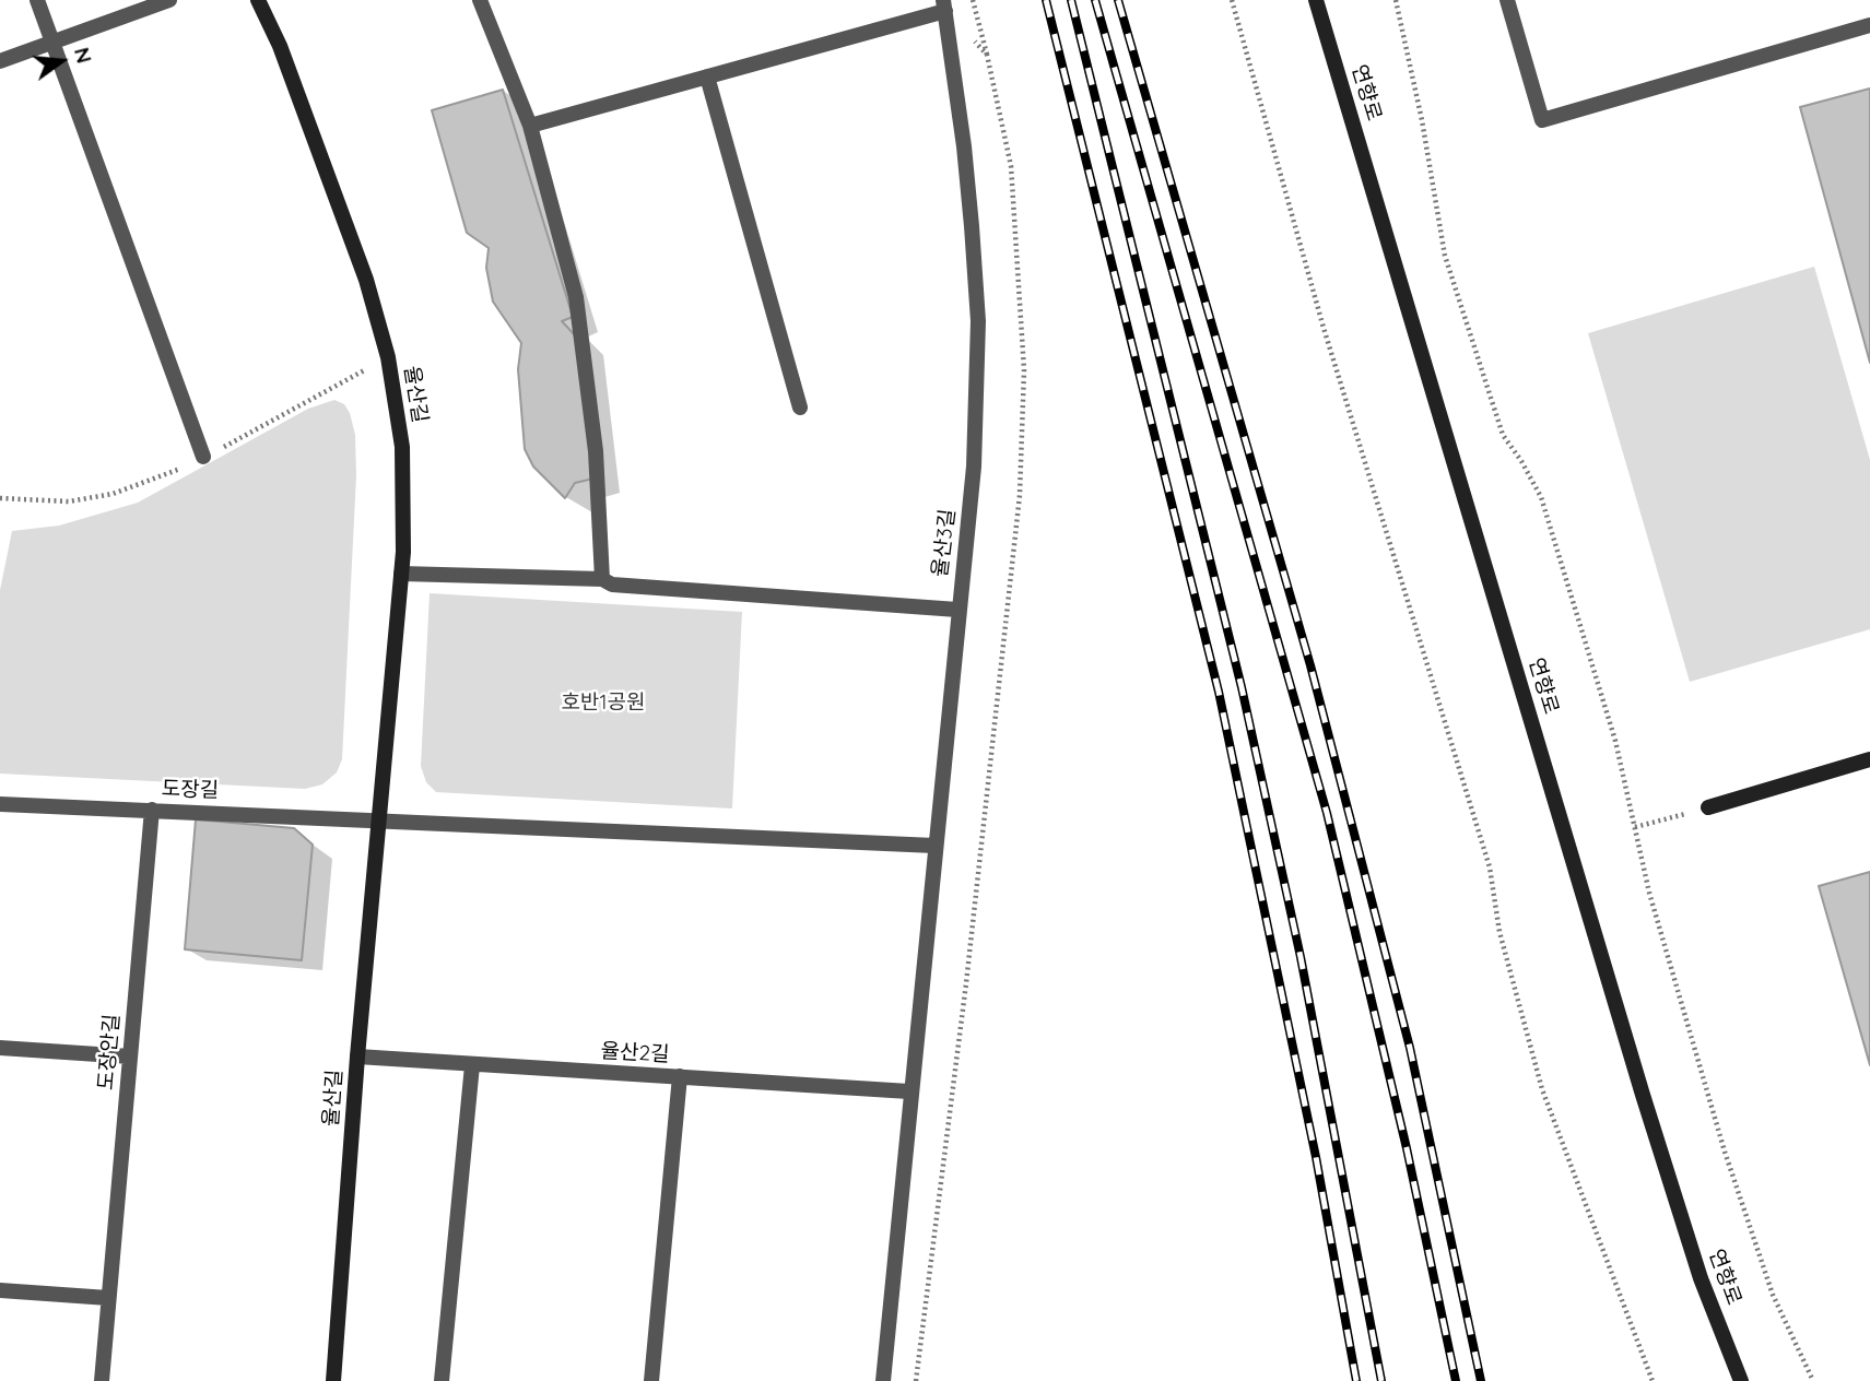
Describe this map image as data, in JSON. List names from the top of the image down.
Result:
{
  "streets": {
    "street": [
      "연향로",
      "율산길",
      "율산3길",
      "도장길",
      "도장안길",
      "율산2길"
    ]
  },
  "crossings": [
    ["율산길", "도장길"],
    ["율산길", "율산2길"],
    ["율산3길", "율산2길"],
    ["도장길", "도장안길"]
  ],
  "parks": ["호반1공원"],
  "north": "right"
}
